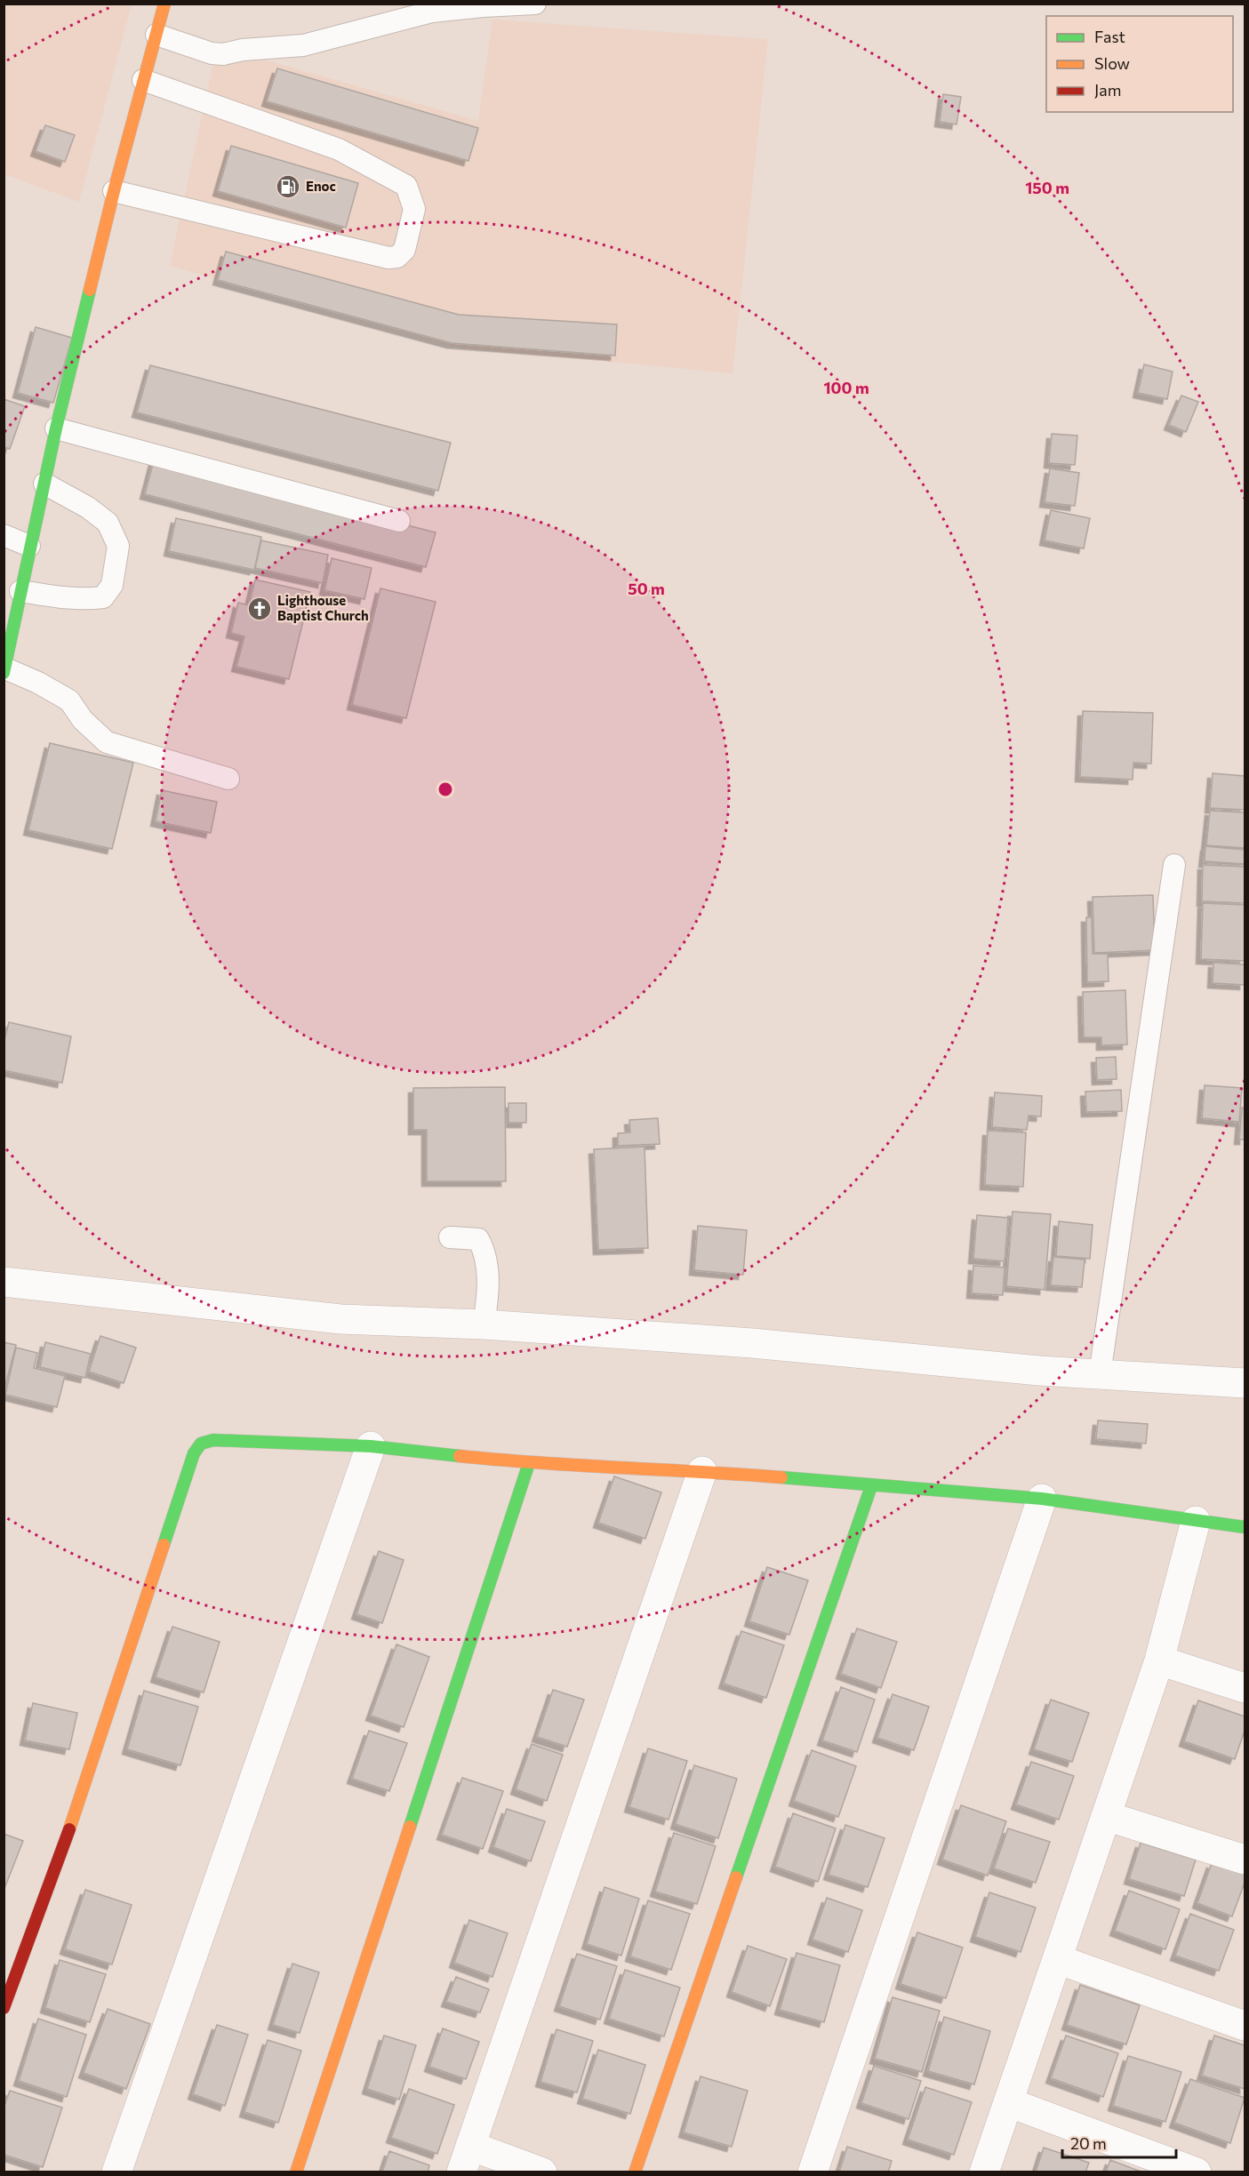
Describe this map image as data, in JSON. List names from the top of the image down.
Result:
{
  "places": {
    "fuel station": ["Enoc"],
    "church": ["Lighthouse Baptist Church"]
  },
  "legend": ["Fast", "Slow", "Jam"],
  "scale_bar": "20 m",
  "rings": ["150 m", "100 m", "50 m"]
}
